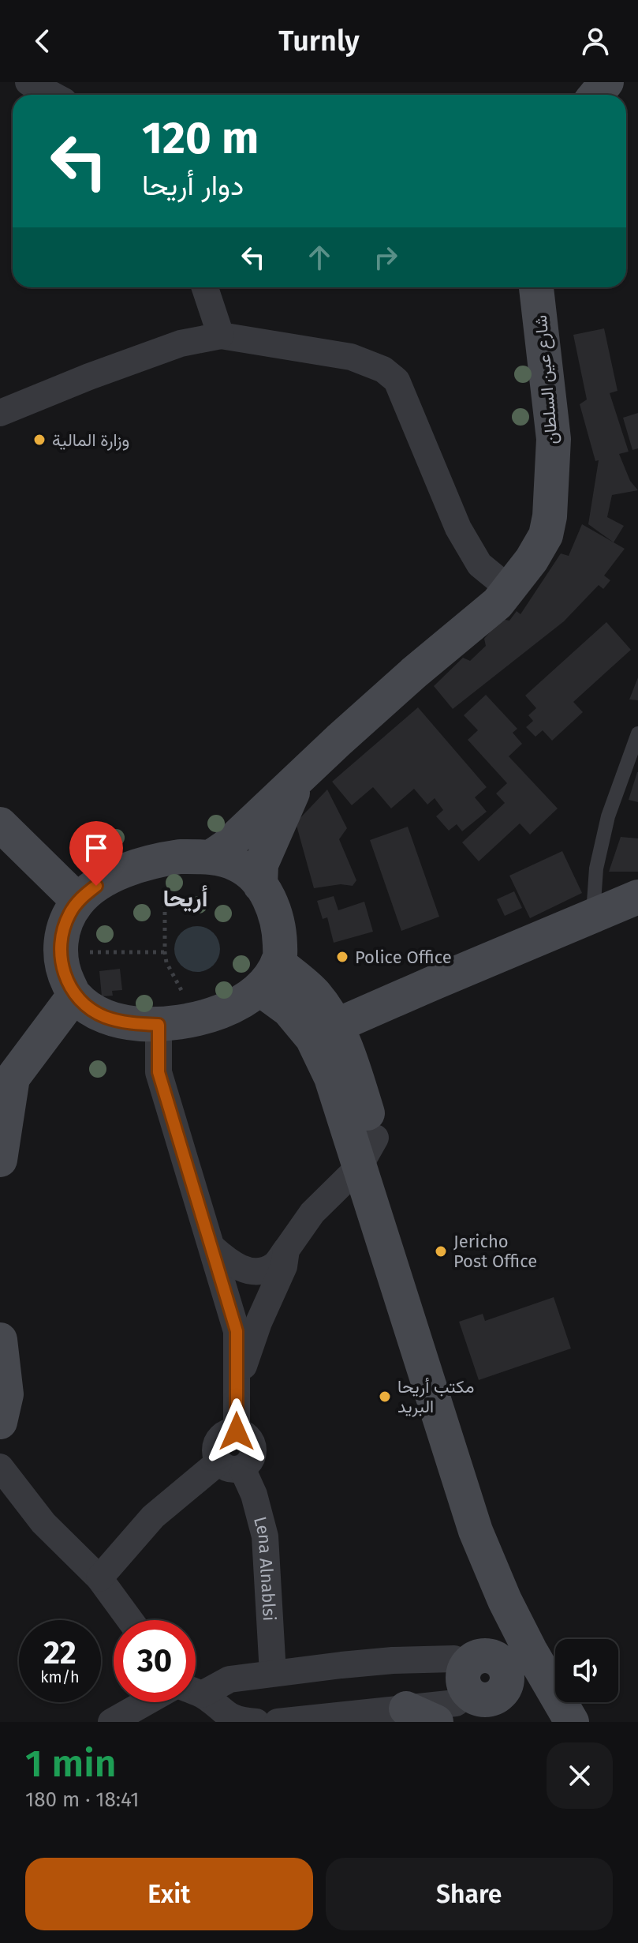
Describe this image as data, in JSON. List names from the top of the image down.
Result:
{
  "streets": {
    "main road": ["شارع عين السلطان"],
    "street": ["Lena Alnablsi"]
  },
  "districts": ["أريحا"],
  "places": [
    "وزارة المالية",
    "Police Office",
    "Jericho Post Office",
    "مكتب أريحا البريد"
  ],
  "page": {
    "header": "Turnly",
    "turn": ["120 m", "دوار أريحا"],
    "speed": "22 km/h",
    "limit": "30",
    "heading": ["1 min", "180 m · 18:41"],
    "buttons": ["Exit", "Share"]
  }
}
